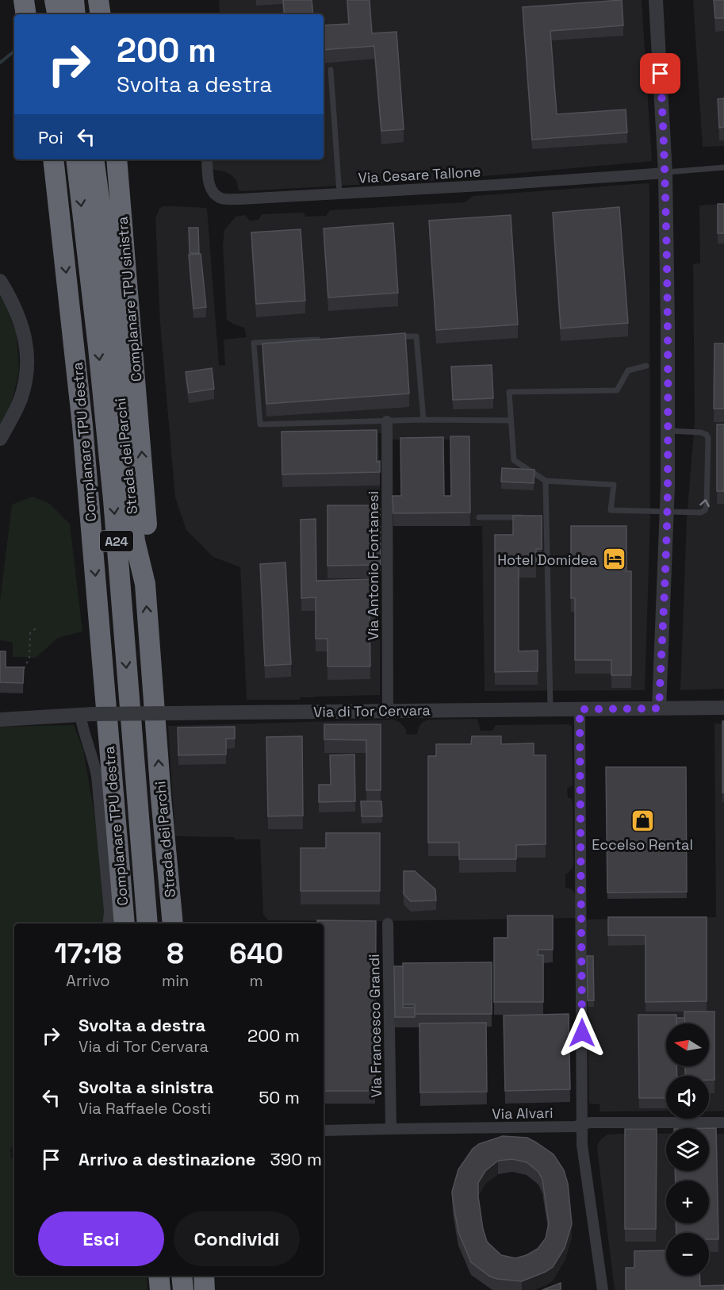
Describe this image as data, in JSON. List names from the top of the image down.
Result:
{
  "streets": {
    "highway": [
      "Complanare TPU sinistra",
      "Complanare TPU destra",
      "Strada dei Parchi",
      "A24"
    ],
    "street": [
      "Via Cesare Tallone",
      "Via Antonio Fontanesi",
      "Via di Tor Cervara",
      "Via Francesco Grandi",
      "Via Alvari"
    ]
  },
  "crossings": [
    ["Complanare TPU sinistra", "Strada dei Parchi"],
    ["Via Antonio Fontanesi", "Via di Tor Cervara"],
    ["Via Francesco Grandi", "Via Alvari"]
  ],
  "one_way": ["Complanare TPU sinistra", "Complanare TPU destra"],
  "places": {
    "hotel": ["Hotel Domidea"],
    "shop": ["Eccelso Rental"]
  },
  "north": "left",
  "page": {
    "turn": ["200 m", "Svolta a destra"],
    "then": "Poi",
    "eta": [
      "17:18",
      "Arrivo",
      "8",
      "min",
      "640",
      "m"
    ],
    "list": [
      {
        "name": "Svolta a destra",
        "note": "Via di Tor Cervara",
        "value": "200 m"
      },
      {
        "name": "Svolta a sinistra",
        "note": "Via Raffaele Costi",
        "value": "50 m"
      },
      {
        "name": "Arrivo a destinazione",
        "value": "390 m"
      }
    ],
    "map_buttons": ["+", "−"],
    "buttons": ["Esci", "Condividi"]
  }
}
